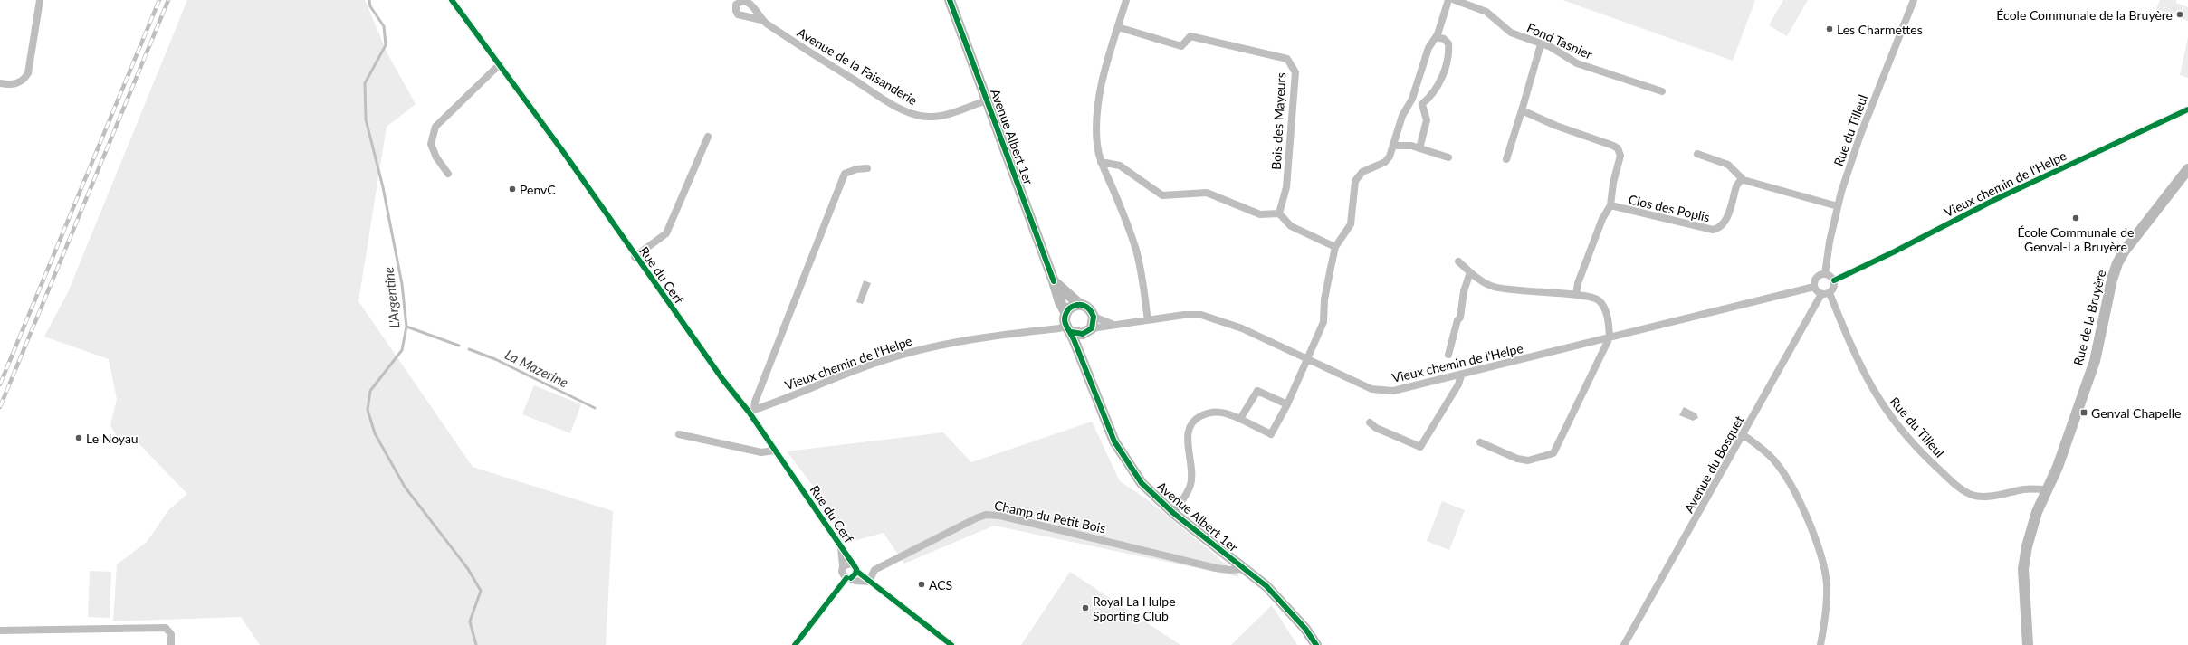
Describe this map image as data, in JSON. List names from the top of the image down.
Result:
{
  "streets": {
    "main road": ["Avenue Albert 1er", "Rue de la Bruyère"],
    "street": [
      "Fond Tasnier",
      "Avenue de la Faisanderie",
      "Bois des Mayeurs",
      "Rue du Tilleul",
      "Vieux chemin de l'Helpe",
      "Clos des Poplis",
      "Rue du Cerf",
      "Avenue du Bosquet",
      "Champ du Petit Bois"
    ]
  },
  "crossings": [
    ["Avenue de la Faisanderie", "Avenue Albert 1er"],
    ["Rue du Tilleul", "Vieux chemin de l'Helpe"],
    ["Rue du Tilleul", "Rue de la Bruyère"],
    ["Rue du Tilleul", "Avenue du Bosquet"],
    ["Avenue Albert 1er", "Vieux chemin de l'Helpe"],
    ["Avenue Albert 1er", "Champ du Petit Bois"],
    ["Vieux chemin de l'Helpe", "Rue du Cerf"],
    ["Vieux chemin de l'Helpe", "Avenue du Bosquet"],
    ["Rue du Cerf", "Champ du Petit Bois"]
  ],
  "water": ["L'Argentine", "La Mazerine"],
  "places": {
    "other": [
      "École Communale de la Bruyère",
      "Les Charmettes",
      "PenvC",
      "École Communale de Genval-La Bruyère",
      "Le Noyau",
      "ACS",
      "Royal La Hulpe Sporting Club"
    ],
    "transit": ["Genval Chapelle"]
  }
}
